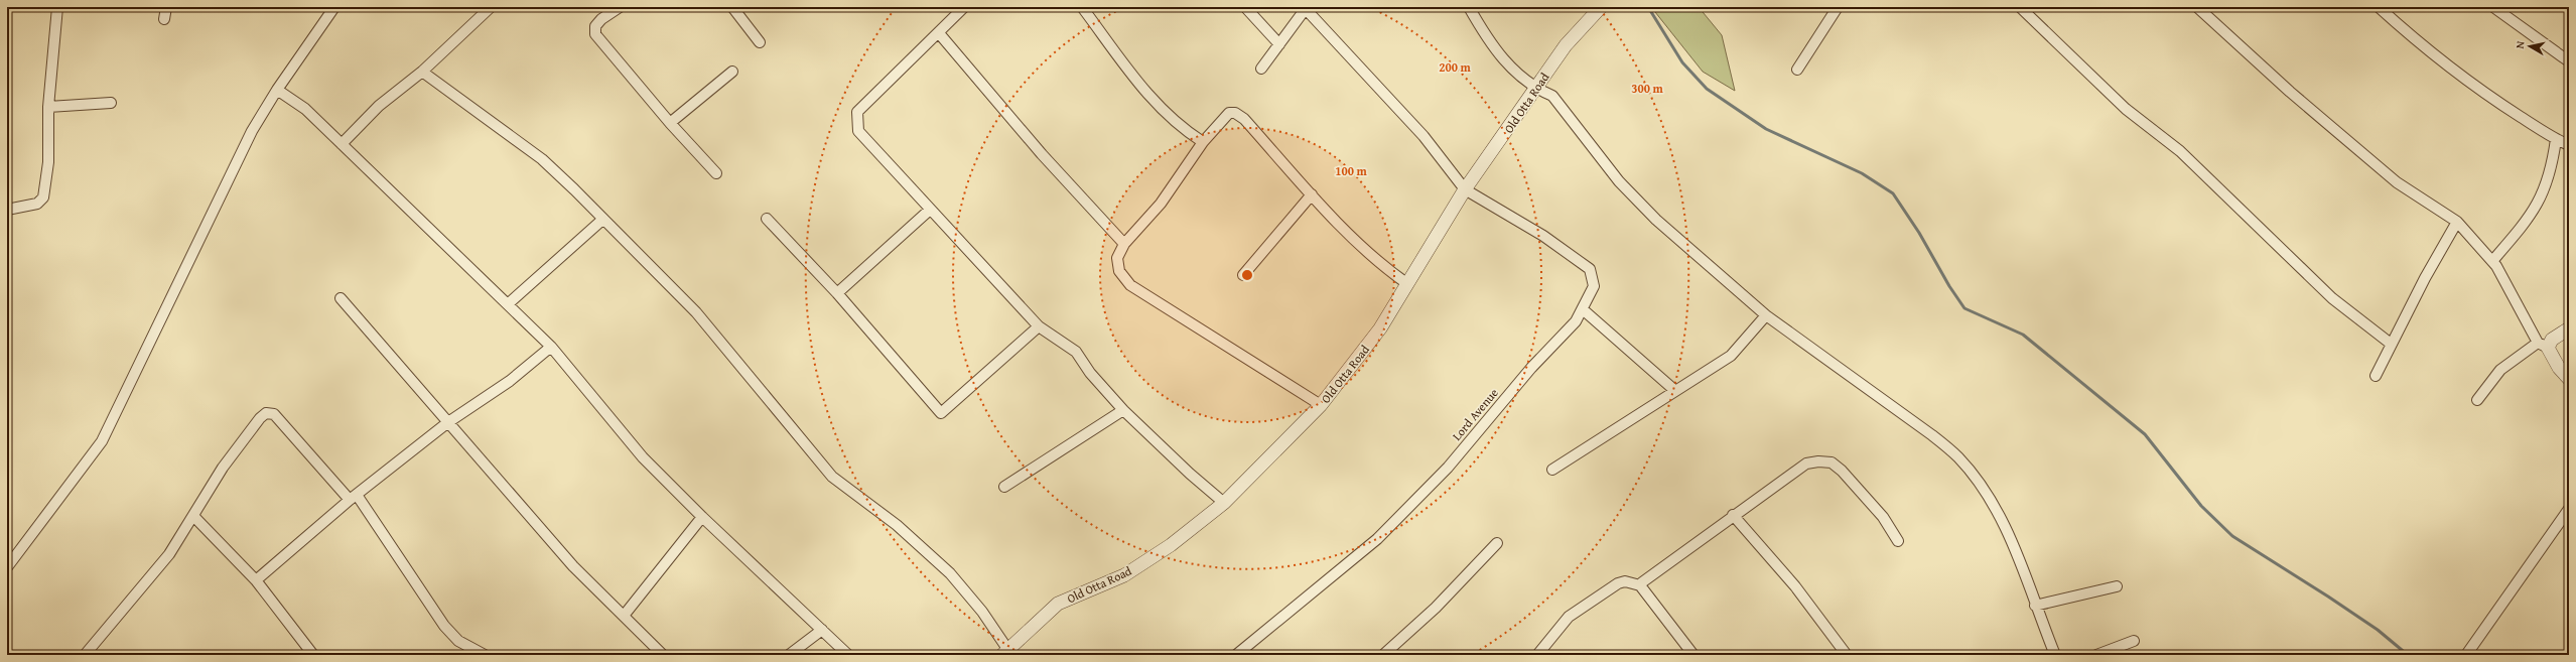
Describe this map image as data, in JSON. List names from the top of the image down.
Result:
{
  "streets": {
    "street": ["Old Otta Road", "Lord Avenue"]
  },
  "crossings": [
    ["Old Otta Road", "Lord Avenue"]
  ],
  "north": "left",
  "rings": ["200 m", "300 m", "100 m"]
}
